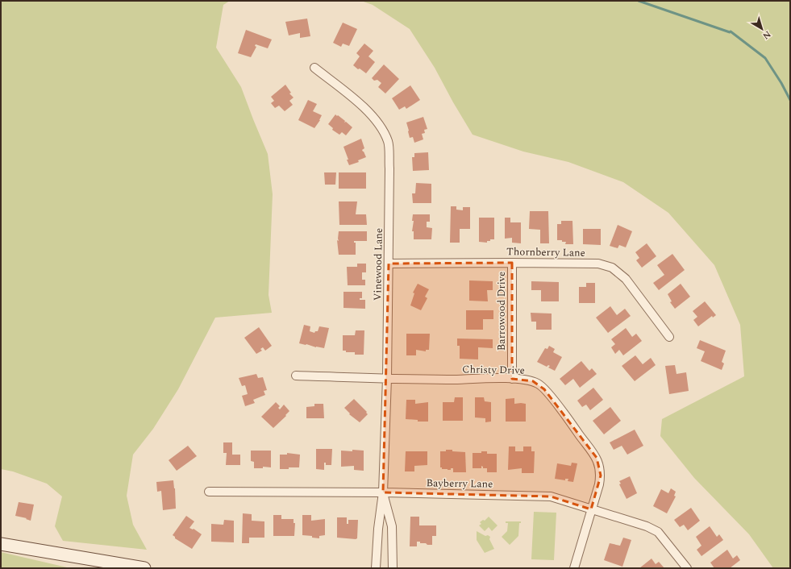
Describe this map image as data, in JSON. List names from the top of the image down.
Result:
{
  "streets": {
    "street": [
      "Thornberry Lane",
      "Vinewood Lane",
      "Barrowood Drive",
      "Christy Drive",
      "Bayberry Lane"
    ]
  },
  "crossings": [
    ["Thornberry Lane", "Vinewood Lane"],
    ["Thornberry Lane", "Barrowood Drive"],
    ["Vinewood Lane", "Christy Drive"],
    ["Vinewood Lane", "Bayberry Lane"],
    ["Barrowood Drive", "Christy Drive"],
    ["Christy Drive", "Bayberry Lane"]
  ],
  "north": "bottom right"
}
